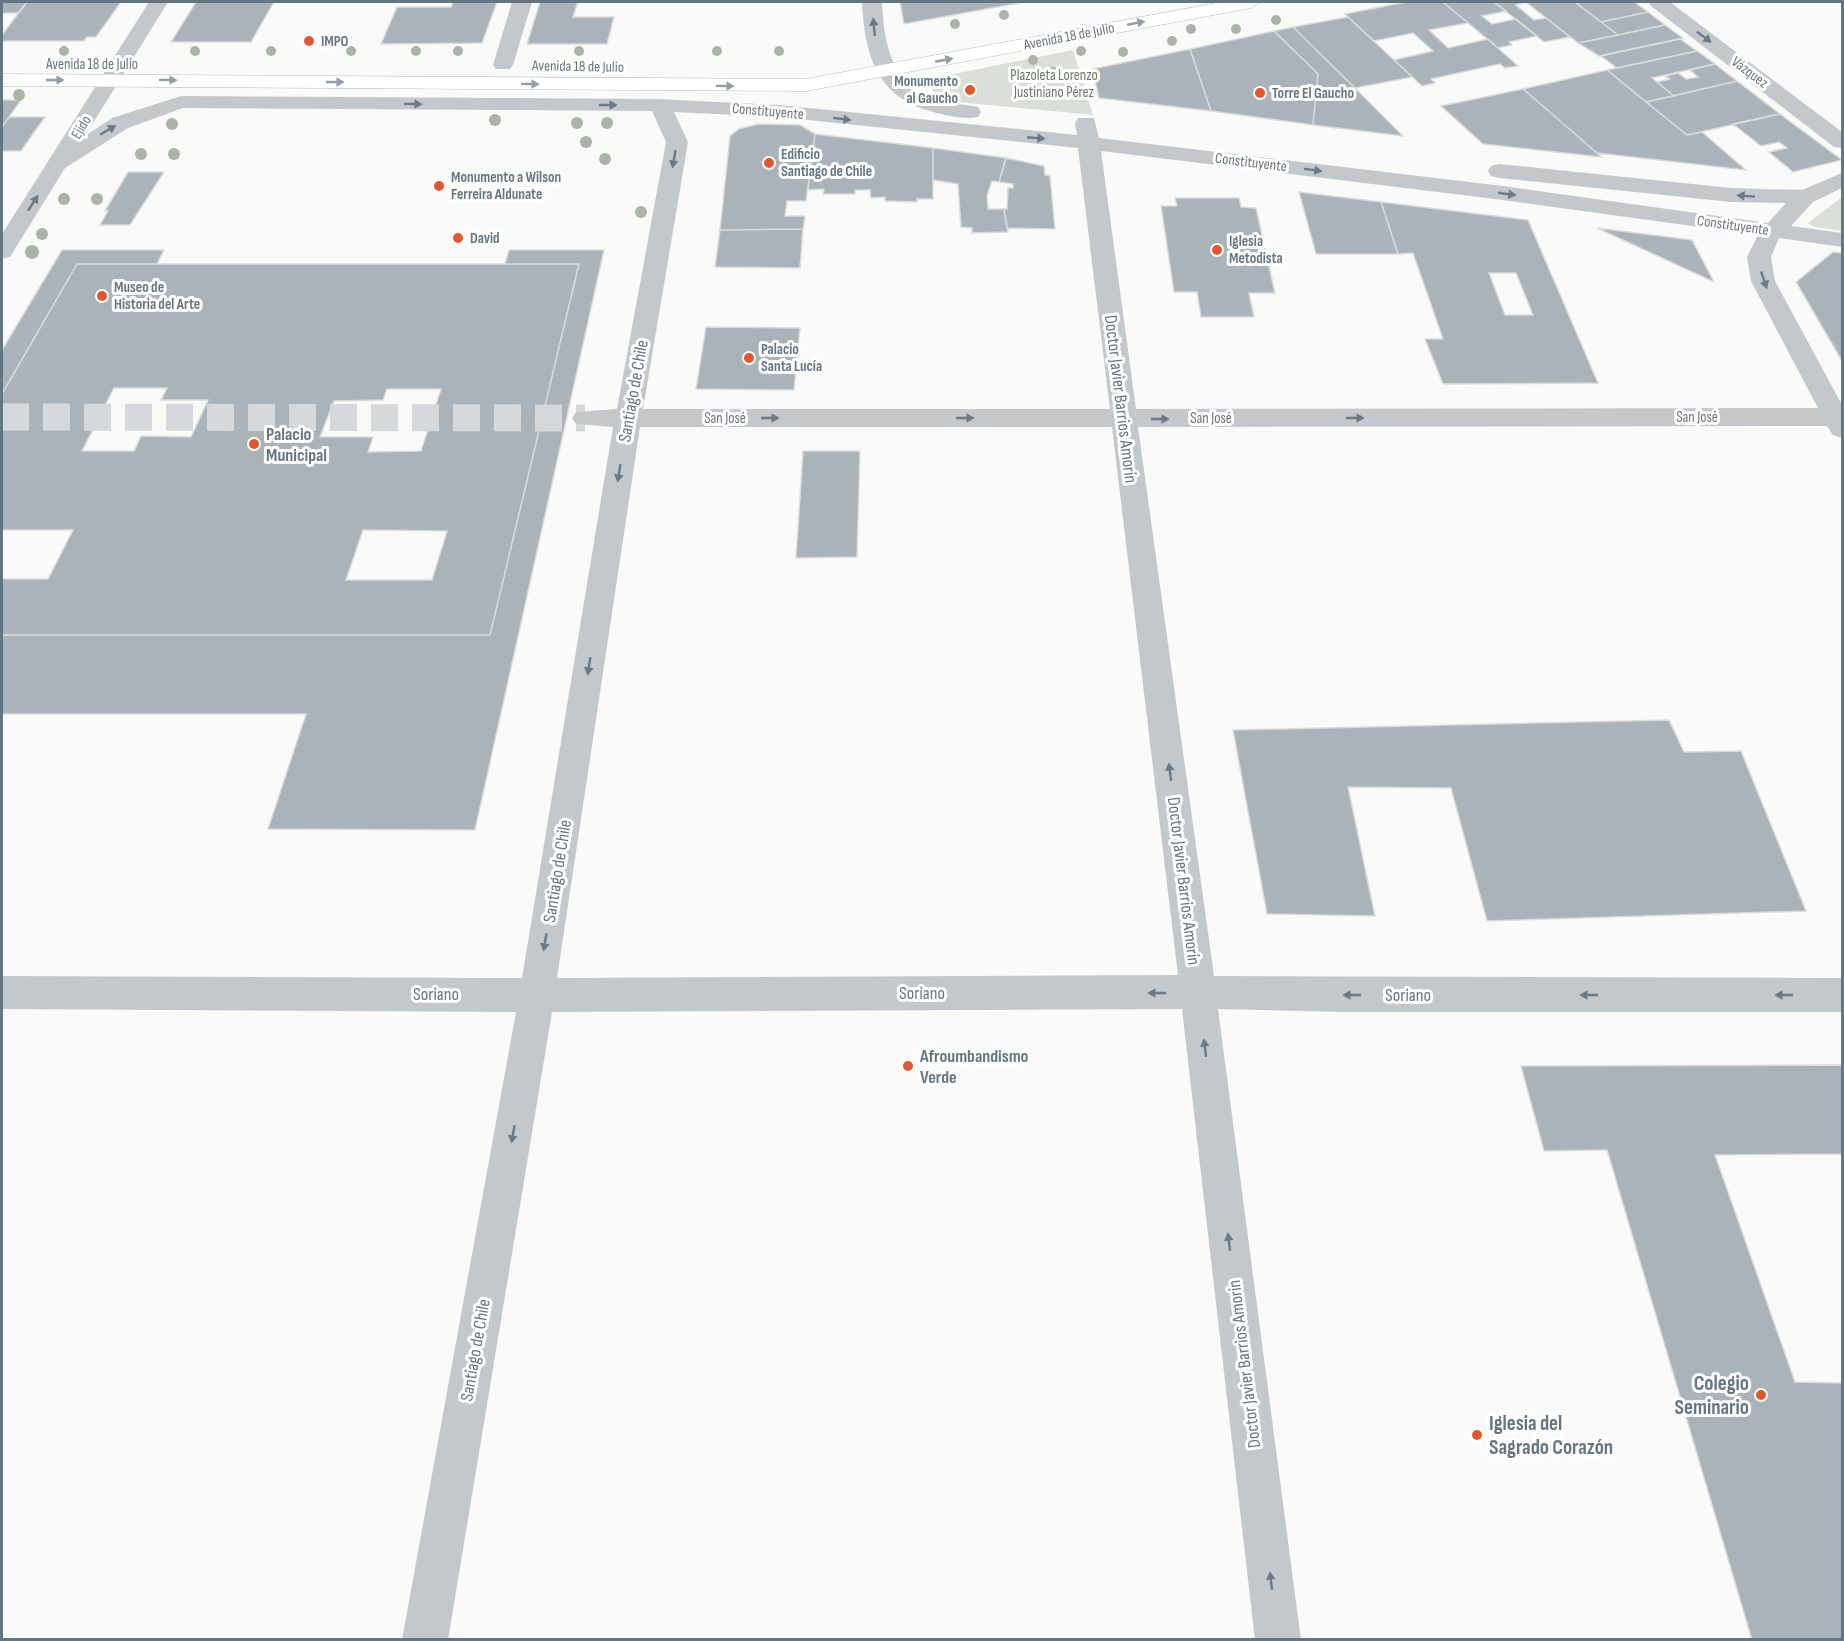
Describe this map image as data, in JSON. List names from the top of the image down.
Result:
{
  "streets": {
    "main road": ["Avenida 18 de Julio"],
    "street": [
      "Vázquez",
      "Constituyente",
      "Ejido",
      "Santiago de Chile",
      "Doctor Javier Barrios Amorín",
      "San José",
      "Soriano"
    ]
  },
  "crossings": [
    ["Avenida 18 de Julio", "Constituyente"],
    ["Avenida 18 de Julio", "Ejido"],
    ["Avenida 18 de Julio", "Santiago de Chile"],
    ["Constituyente", "Santiago de Chile"],
    ["Constituyente", "Doctor Javier Barrios Amorín"],
    ["Santiago de Chile", "San José"],
    ["Santiago de Chile", "Soriano"],
    ["Doctor Javier Barrios Amorín", "San José"],
    ["Doctor Javier Barrios Amorín", "Soriano"]
  ],
  "one_way": [
    "Vázquez",
    "Ejido",
    "Santiago de Chile",
    "Doctor Javier Barrios Amorín",
    "San José",
    "Soriano"
  ],
  "parks": ["Plazoleta Lorenzo Justiniano Pérez"],
  "places": [
    "IMPO",
    "Monumento al Gaucho",
    "Torre El Gaucho",
    "Edificio Santiago de Chile",
    "Monumento a Wilson Ferreira Aldunate",
    "David",
    "Iglesia Metodista",
    "Museo de Historia del Arte",
    "Palacio Santa Lucía",
    "Palacio Municipal",
    "Afroumbandismo Verde",
    "Colegio Seminario",
    "Iglesia del Sagrado Corazón"
  ]
}
